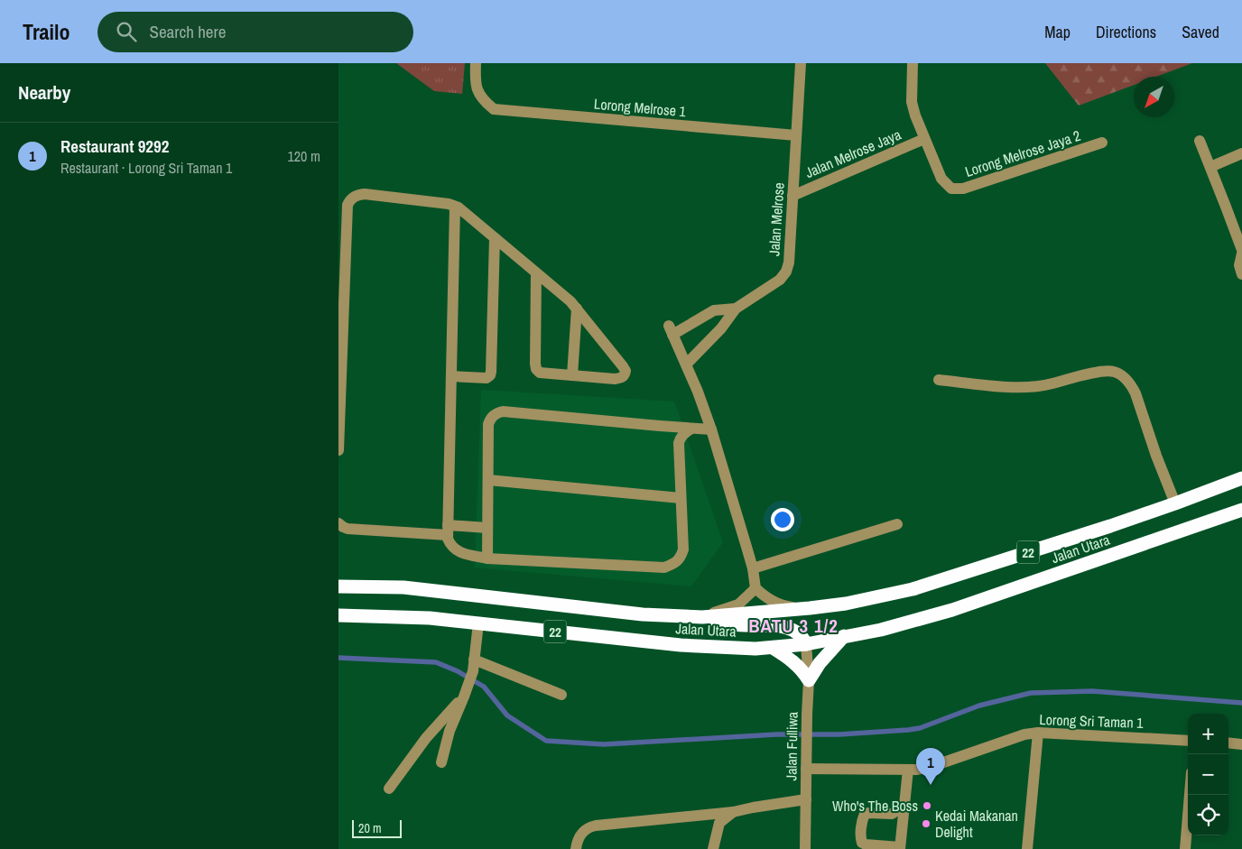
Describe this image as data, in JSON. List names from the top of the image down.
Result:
{
  "streets": {
    "highway": ["Jalan Utara", "22"],
    "street": [
      "Lorong Melrose 1",
      "Jalan Melrose Jaya",
      "Lorong Melrose Jaya 2",
      "Jalan Melrose",
      "Lorong Sri Taman 1",
      "Jalan Fulliwa"
    ]
  },
  "crossings": [
    ["Lorong Melrose 1", "Jalan Melrose"],
    ["Jalan Melrose Jaya", "Lorong Melrose Jaya 2"],
    ["Jalan Melrose Jaya", "Jalan Melrose"],
    ["Jalan Utara", "Jalan Fulliwa"],
    ["Lorong Sri Taman 1", "Jalan Fulliwa"]
  ],
  "districts": ["BATU 3 1/2"],
  "places": ["Who's The Boss", "Kedai Makanan Delight"],
  "scale_bar": "20 m",
  "north": "bottom left",
  "page": {
    "header": "Trailo",
    "search": "Search here",
    "nav": ["Map", "Directions", "Saved"],
    "heading": "Nearby",
    "list": [
      {
        "mark": "1",
        "name": "Restaurant 9292",
        "note": "Restaurant · Lorong Sri Taman 1",
        "value": "120 m"
      }
    ],
    "map_buttons": ["+", "−"],
    "pins": "1",
    "scale": "20 m"
  }
}
